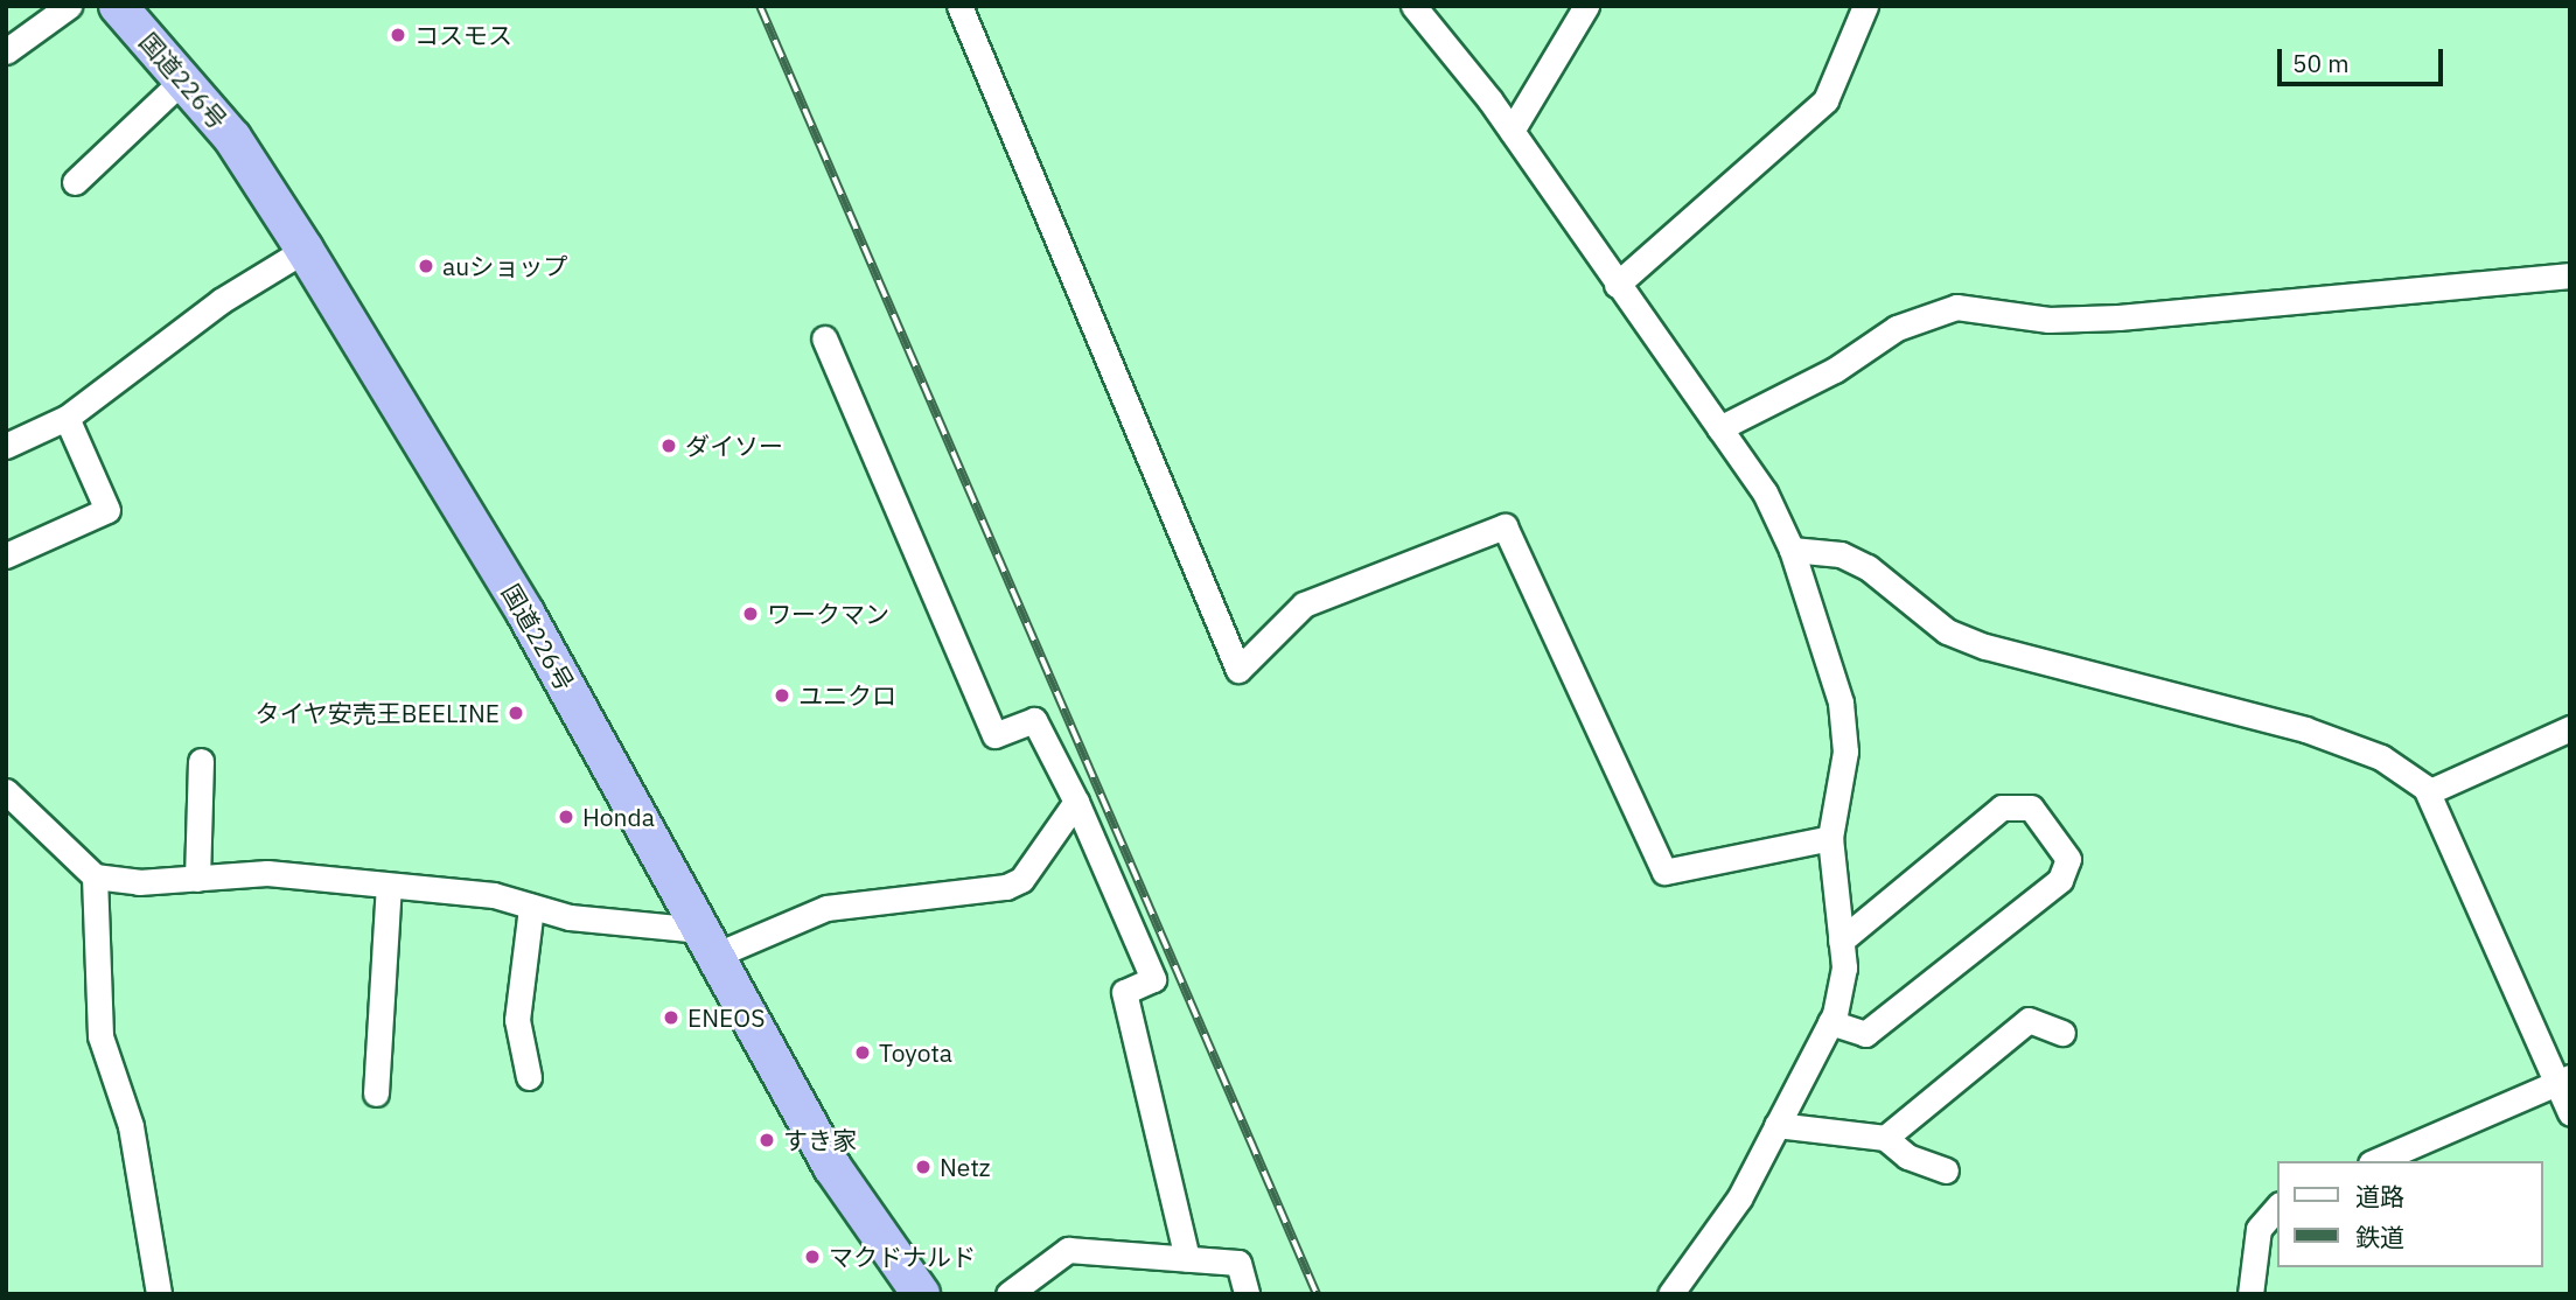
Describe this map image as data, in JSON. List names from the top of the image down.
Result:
{
  "streets": {
    "highway": ["国道226号"]
  },
  "places": [
    "コスモス",
    "auショップ",
    "ダイソー",
    "ワークマン",
    "ユニクロ",
    "タイヤ安売王BEELINE",
    "Honda",
    "ENEOS",
    "Toyota",
    "すき家",
    "Netz",
    "マクドナルド"
  ],
  "legend": ["道路", "鉄道"],
  "scale_bar": "50 m"
}
